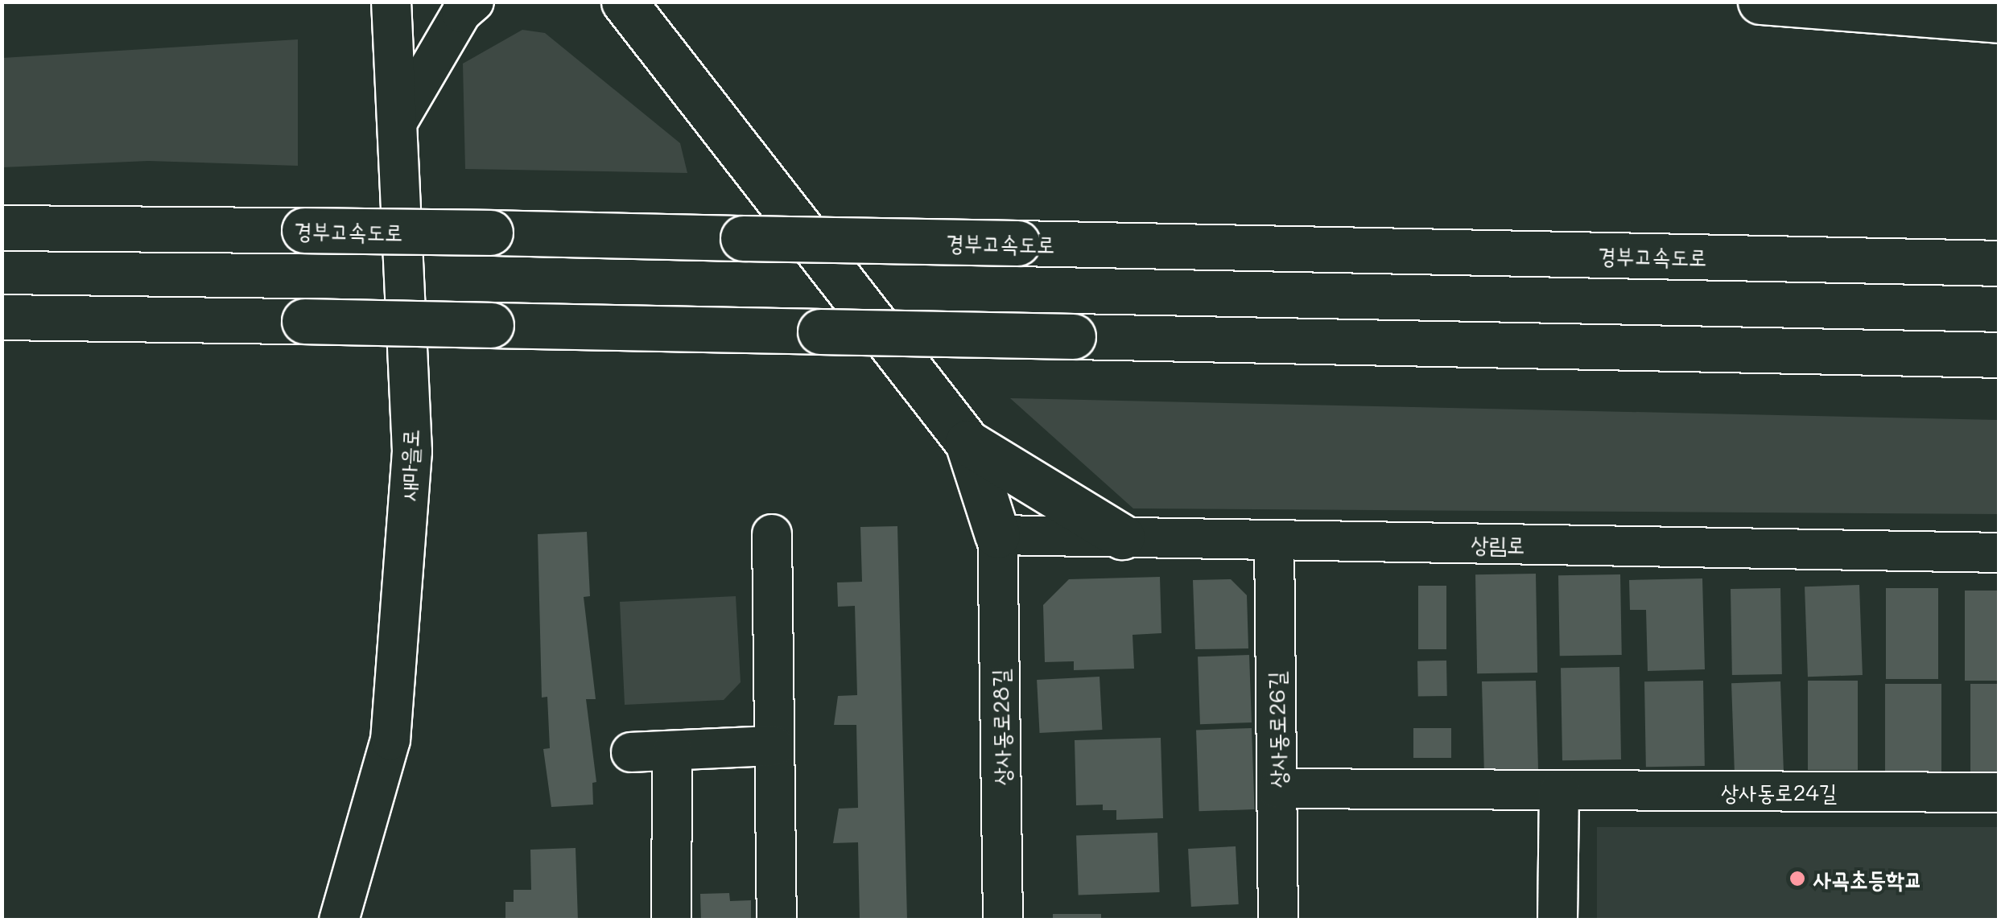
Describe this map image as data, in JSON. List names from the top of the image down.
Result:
{
  "streets": {
    "main road": ["경부고속도로"],
    "street": [
      "새마을로",
      "상림로",
      "상사동로28길",
      "상사동로26길",
      "상사동로24길"
    ]
  },
  "crossings": [
    ["상림로", "상사동로28길"],
    ["상림로", "상사동로26길"],
    ["상사동로26길", "상사동로24길"]
  ],
  "places": ["사곡초등학교"]
}
